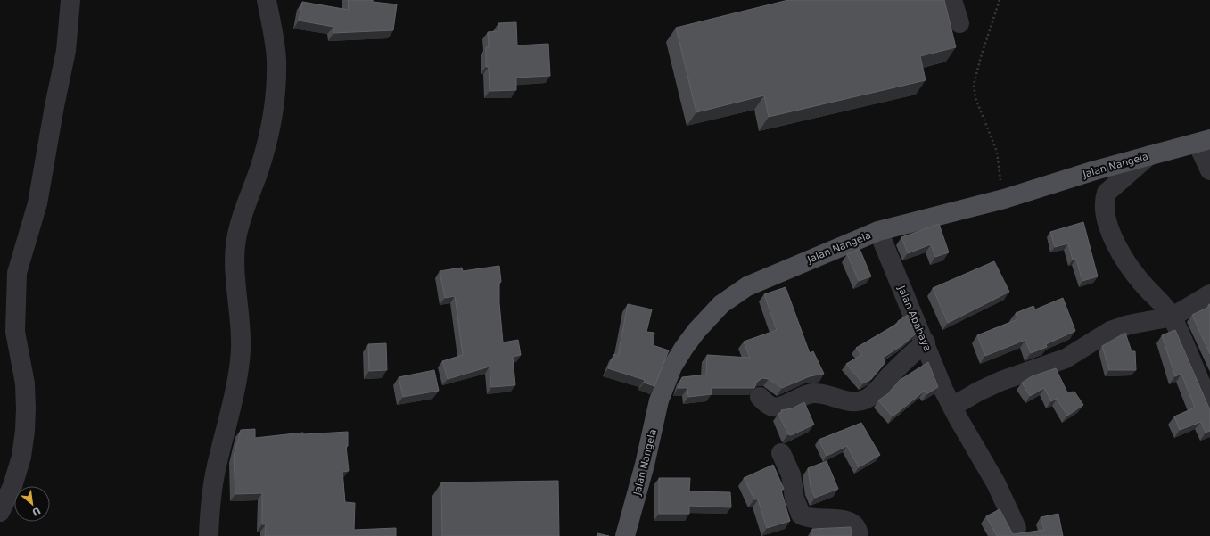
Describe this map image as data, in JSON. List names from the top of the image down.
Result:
{
  "streets": {
    "main road": ["Jalan Nangela"],
    "street": ["Jalan Abahaya"]
  },
  "crossings": [
    ["Jalan Nangela", "Jalan Abahaya"]
  ],
  "north": "bottom right"
}
